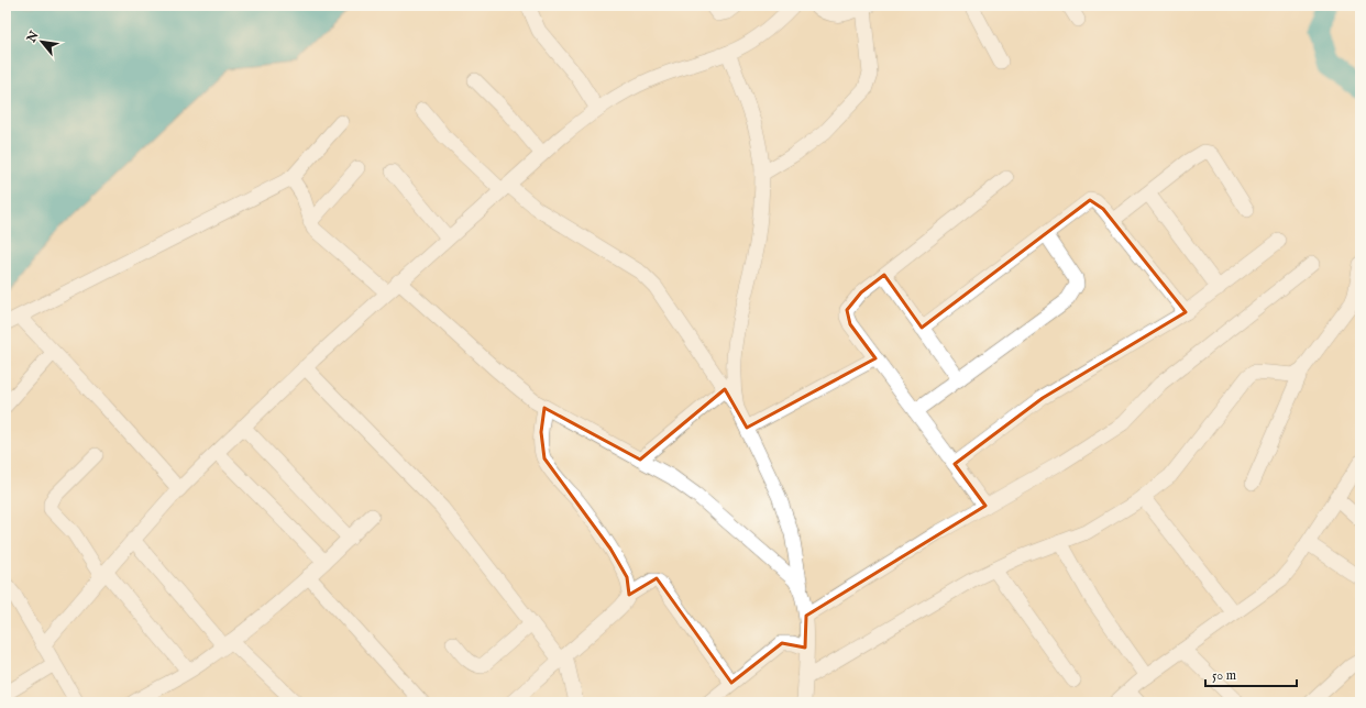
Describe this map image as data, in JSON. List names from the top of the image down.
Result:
{
  "scale_bar": "50 m",
  "north": "top left"
}
